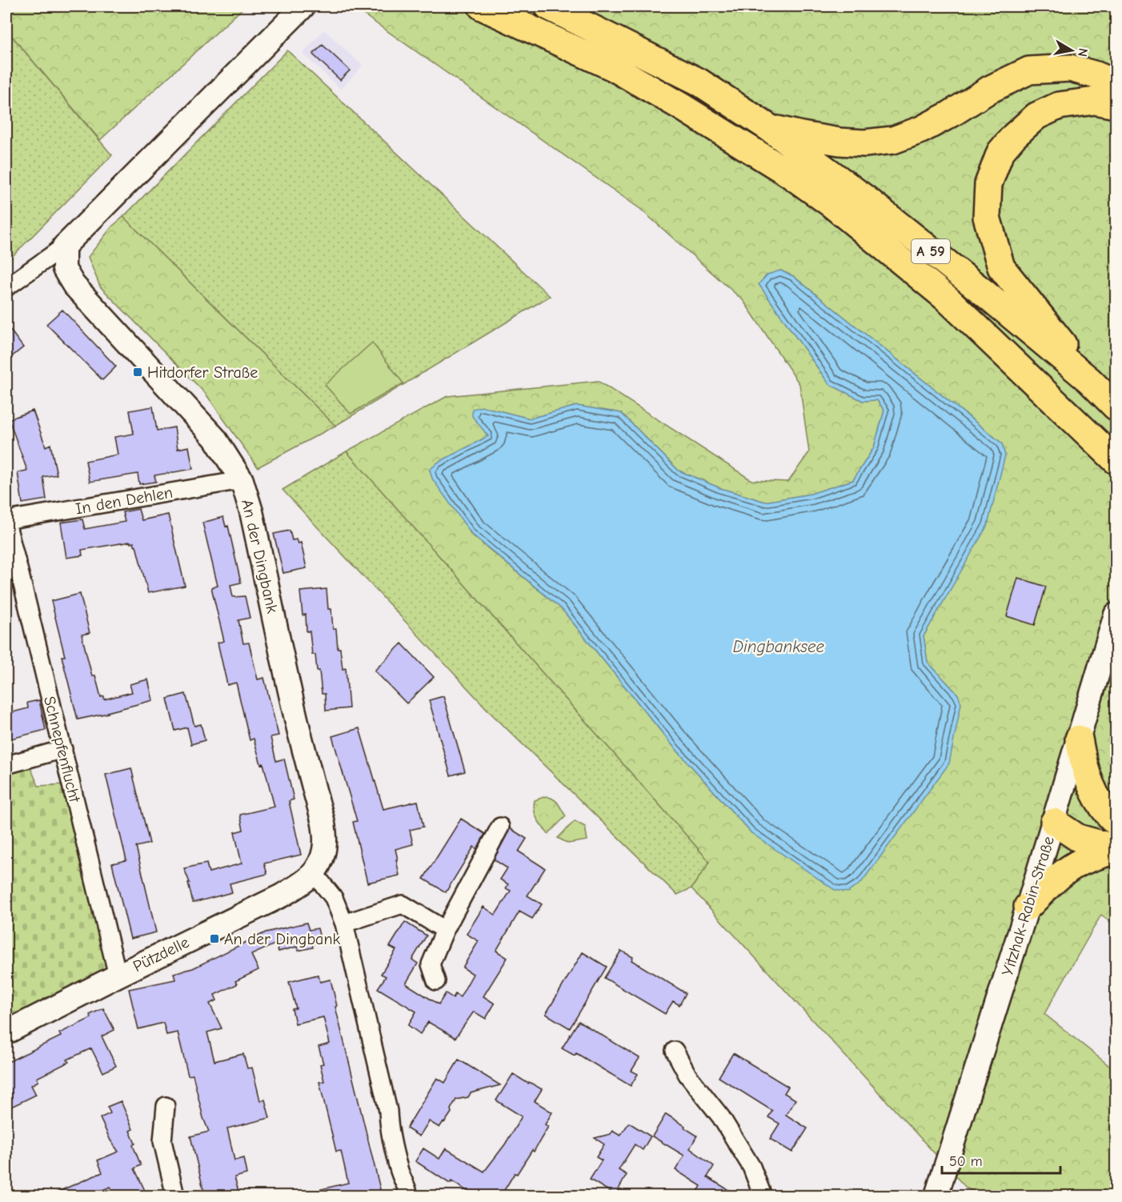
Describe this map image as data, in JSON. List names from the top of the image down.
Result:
{
  "streets": {
    "highway": ["A 59"],
    "street": [
      "In den Dehlen",
      "An der Dingbank",
      "Schnepfenflucht",
      "Yitzhak-Rabin-Straße",
      "Pützdelle"
    ]
  },
  "crossings": [
    ["In den Dehlen", "An der Dingbank"],
    ["In den Dehlen", "Schnepfenflucht"],
    ["An der Dingbank", "Pützdelle"],
    ["Schnepfenflucht", "Pützdelle"]
  ],
  "water": ["Dingbanksee"],
  "places": {
    "transit": ["Hitdorfer Straße", "An der Dingbank"]
  },
  "scale_bar": "50 m",
  "north": "right"
}
